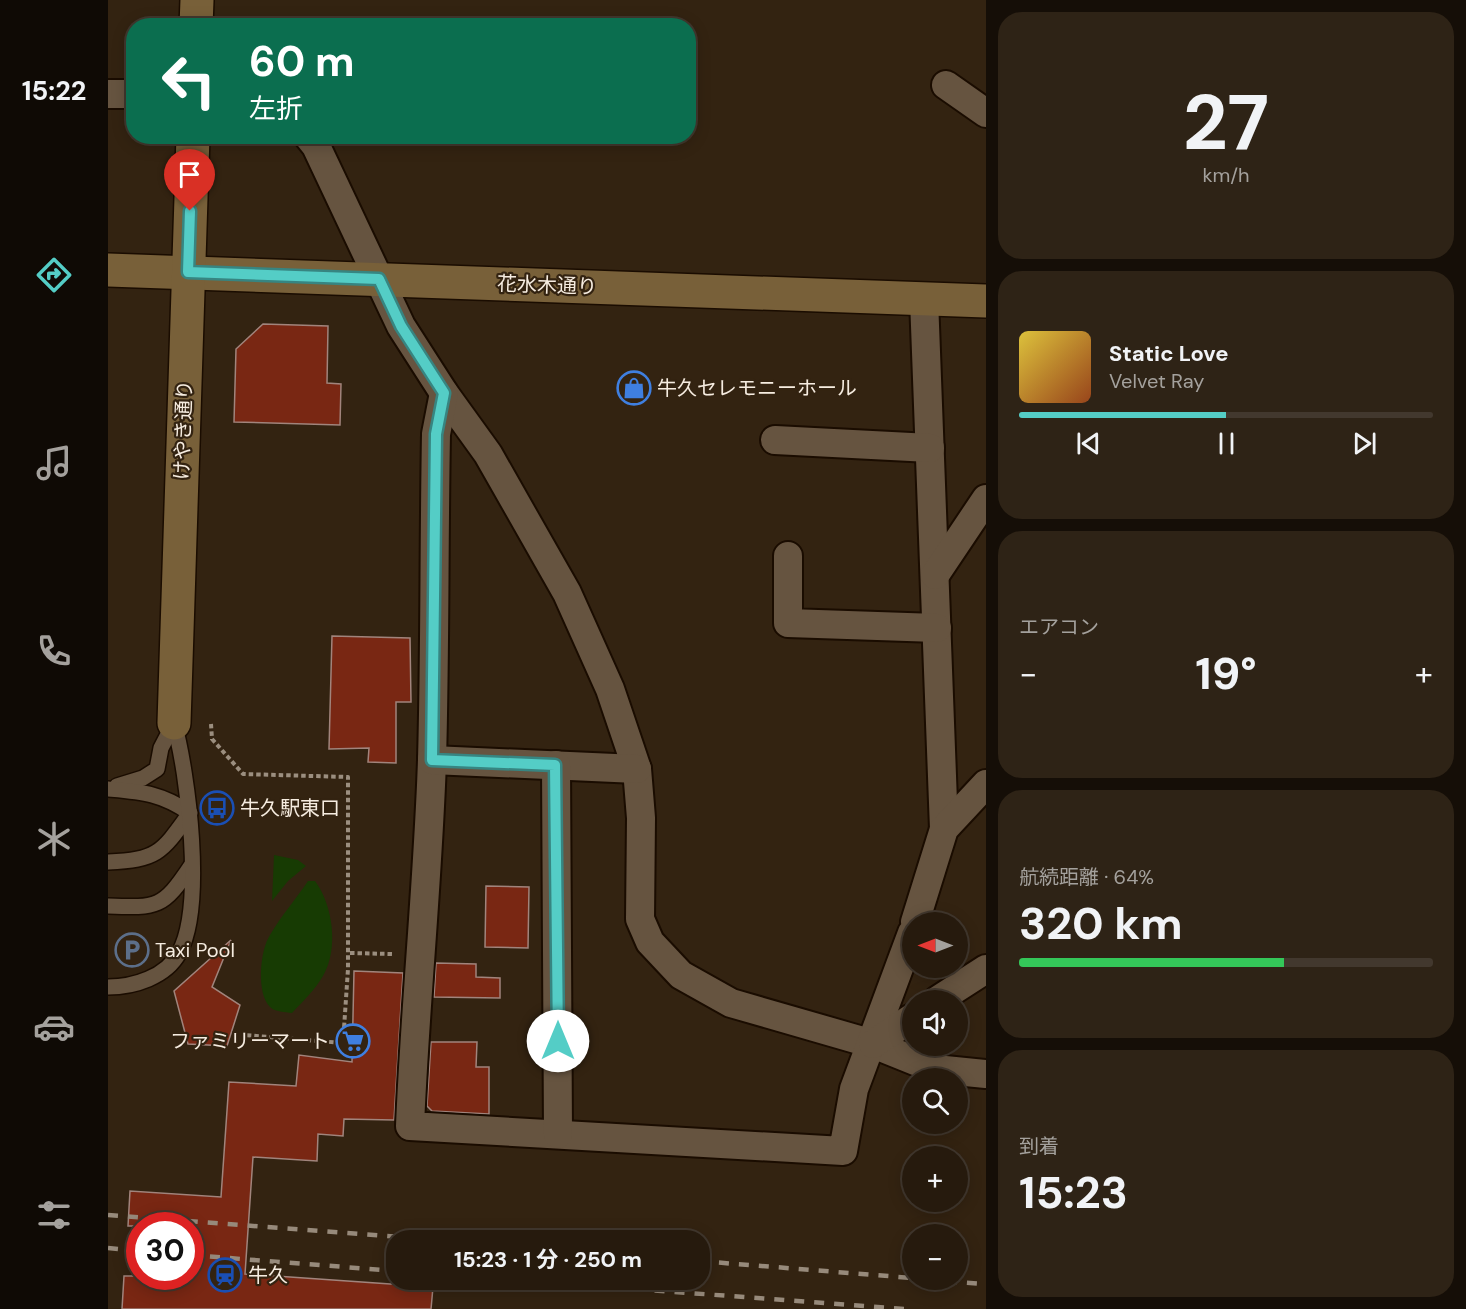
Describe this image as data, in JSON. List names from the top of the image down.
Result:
{
  "streets": {
    "street": ["花水木通り", "けやき通り"]
  },
  "crossings": [
    ["花水木通り", "けやき通り"]
  ],
  "places": {
    "shop": ["牛久セレモニーホール"],
    "bus stop": ["牛久駅東口"],
    "parking": ["Taxi Pool"],
    "supermarket": ["ファミリーマート"],
    "station": ["牛久"]
  },
  "north": "left",
  "page": {
    "tabs": "15:22",
    "tile": [
      ["27", "km/h"],
      "エアコン",
      ["航続距離 · 64%", "320 km"],
      ["到着", "15:23"]
    ],
    "turn": ["60 m", "左折"],
    "song": ["Static Love", "Velvet Ray"],
    "heat": ["−", "19°", "+"],
    "map_buttons": ["+", "−"],
    "limit": "30",
    "trip": "15:23 · 1 分 · 250 m"
  }
}
